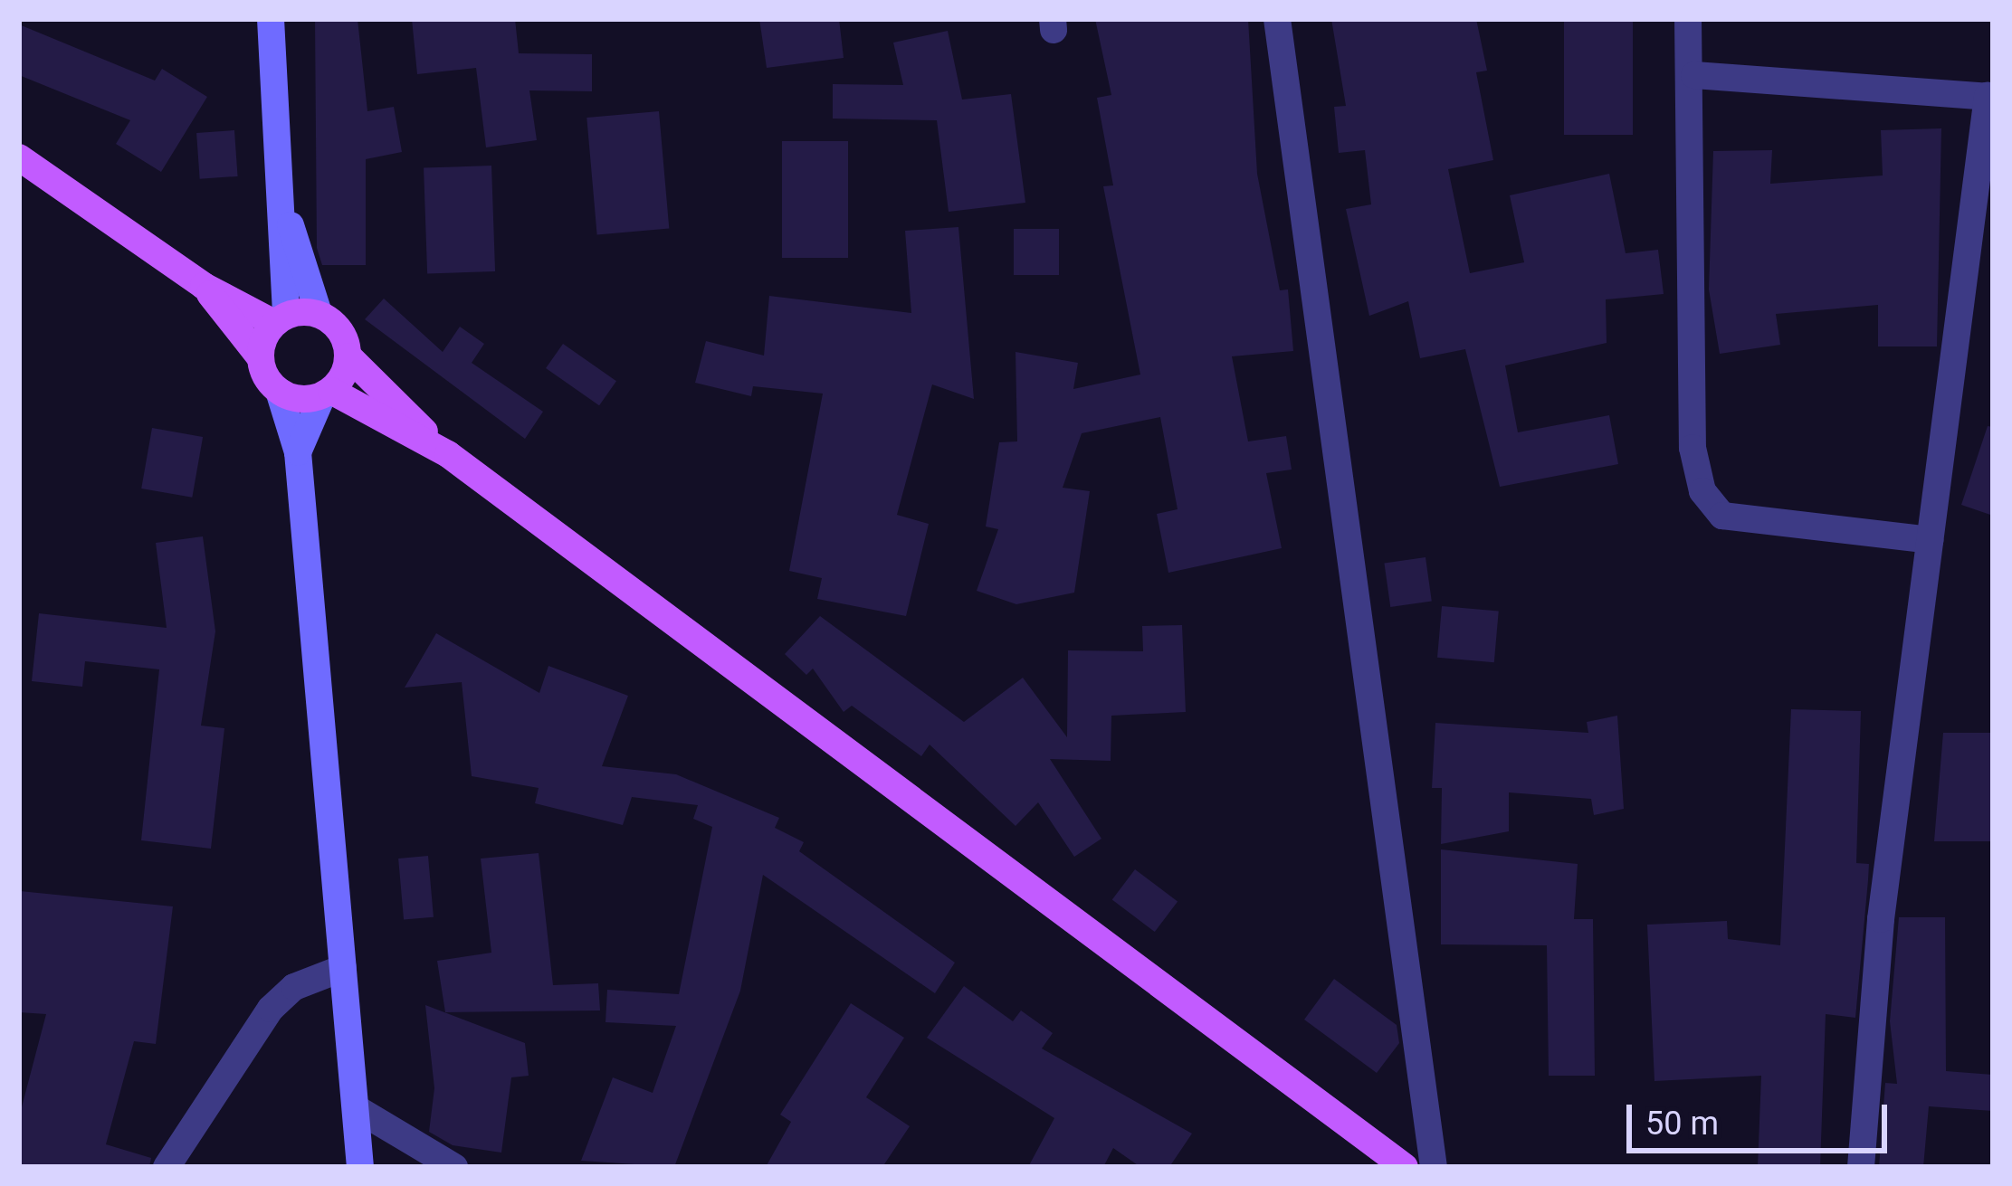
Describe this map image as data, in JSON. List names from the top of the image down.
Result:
{
  "scale_bar": "50 m"
}
